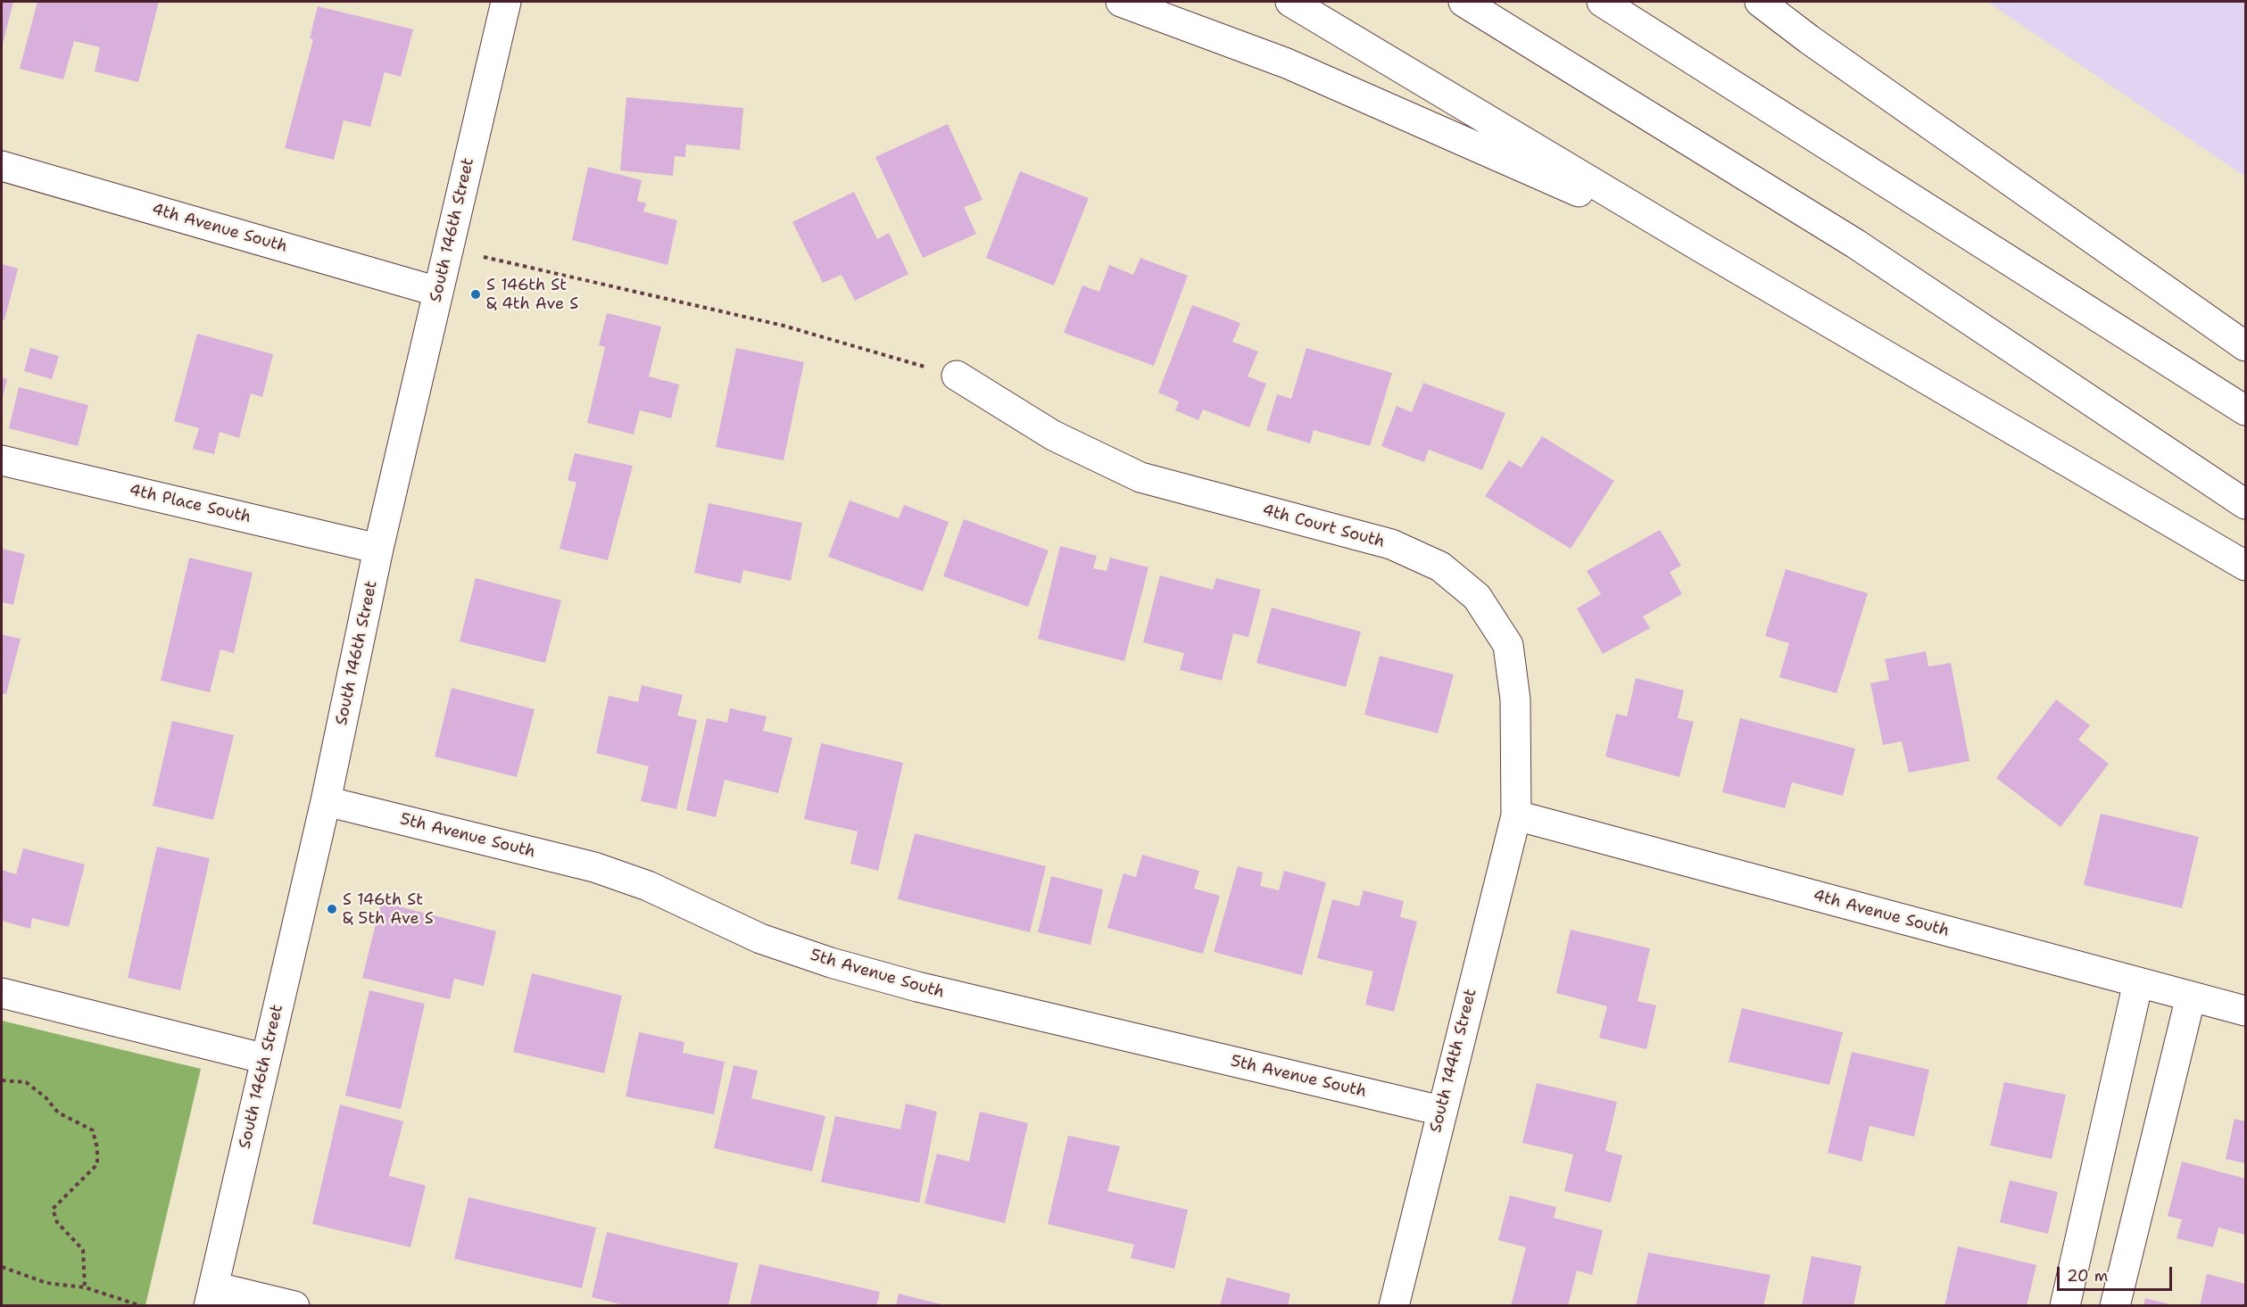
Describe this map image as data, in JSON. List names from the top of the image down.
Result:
{
  "streets": {
    "main road": [
      "4th Avenue South",
      "South 146th Street",
      "4th Place South",
      "4th Court South",
      "5th Avenue South",
      "South 144th Street"
    ]
  },
  "crossings": [
    ["4th Avenue South", "South 146th Street"],
    ["4th Avenue South", "4th Court South"],
    ["4th Avenue South", "South 144th Street"],
    ["South 146th Street", "4th Place South"],
    ["South 146th Street", "5th Avenue South"],
    ["4th Court South", "South 144th Street"],
    ["5th Avenue South", "South 144th Street"]
  ],
  "places": ["S 146th St & 4th Ave S", "S 146th St & 5th Ave S"],
  "scale_bar": "20 m"
}
